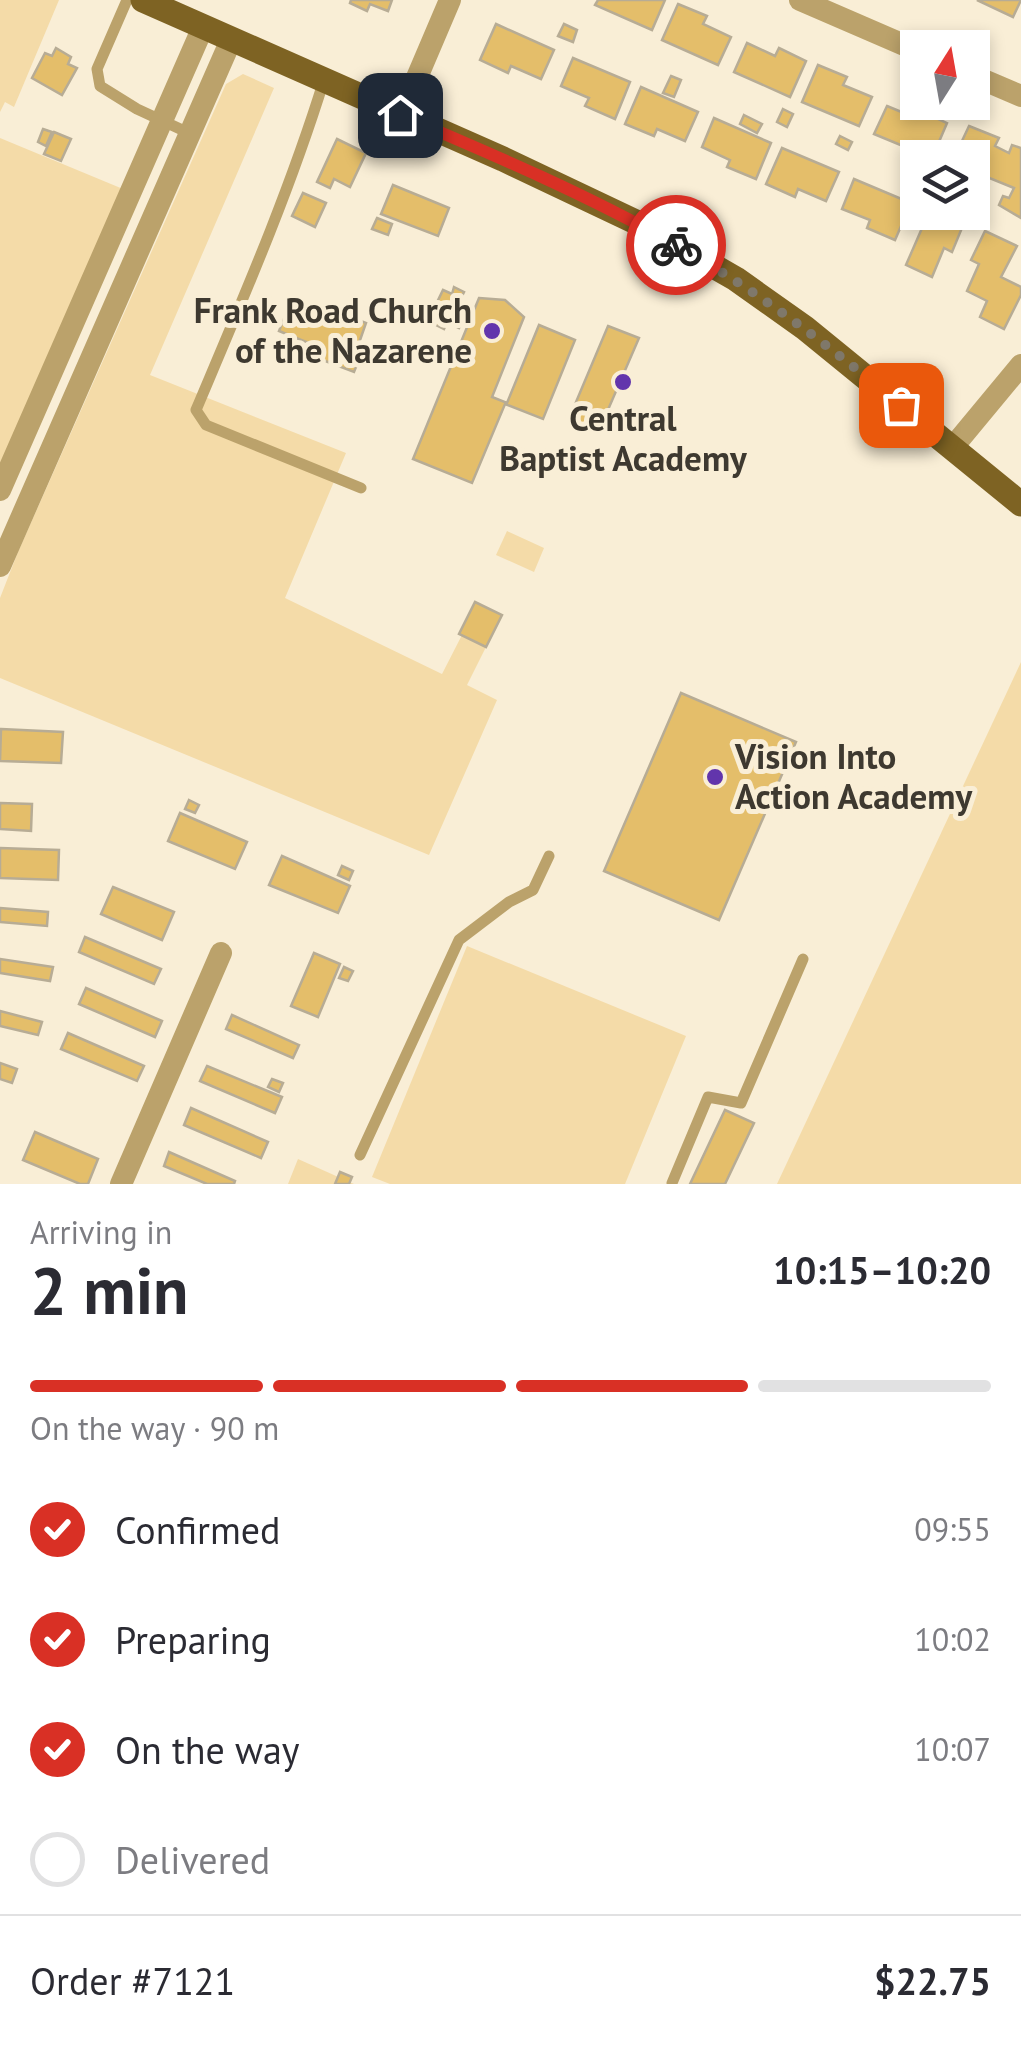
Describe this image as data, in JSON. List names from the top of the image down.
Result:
{
  "places": ["Frank Road Church of the Nazarene", "Central Baptist Academy", "Vision Into Action Academy"],
  "north": "top",
  "page": {
    "heading": ["2 min", "Arriving in", "10:15–10:20"],
    "panel": ["Order #7121", "$22.75"],
    "bar": "On the way · 90 m",
    "list": [
      ["Confirmed", "09:55"],
      ["Preparing", "10:02"],
      ["On the way", "10:07"],
      "Delivered"
    ]
  }
}
